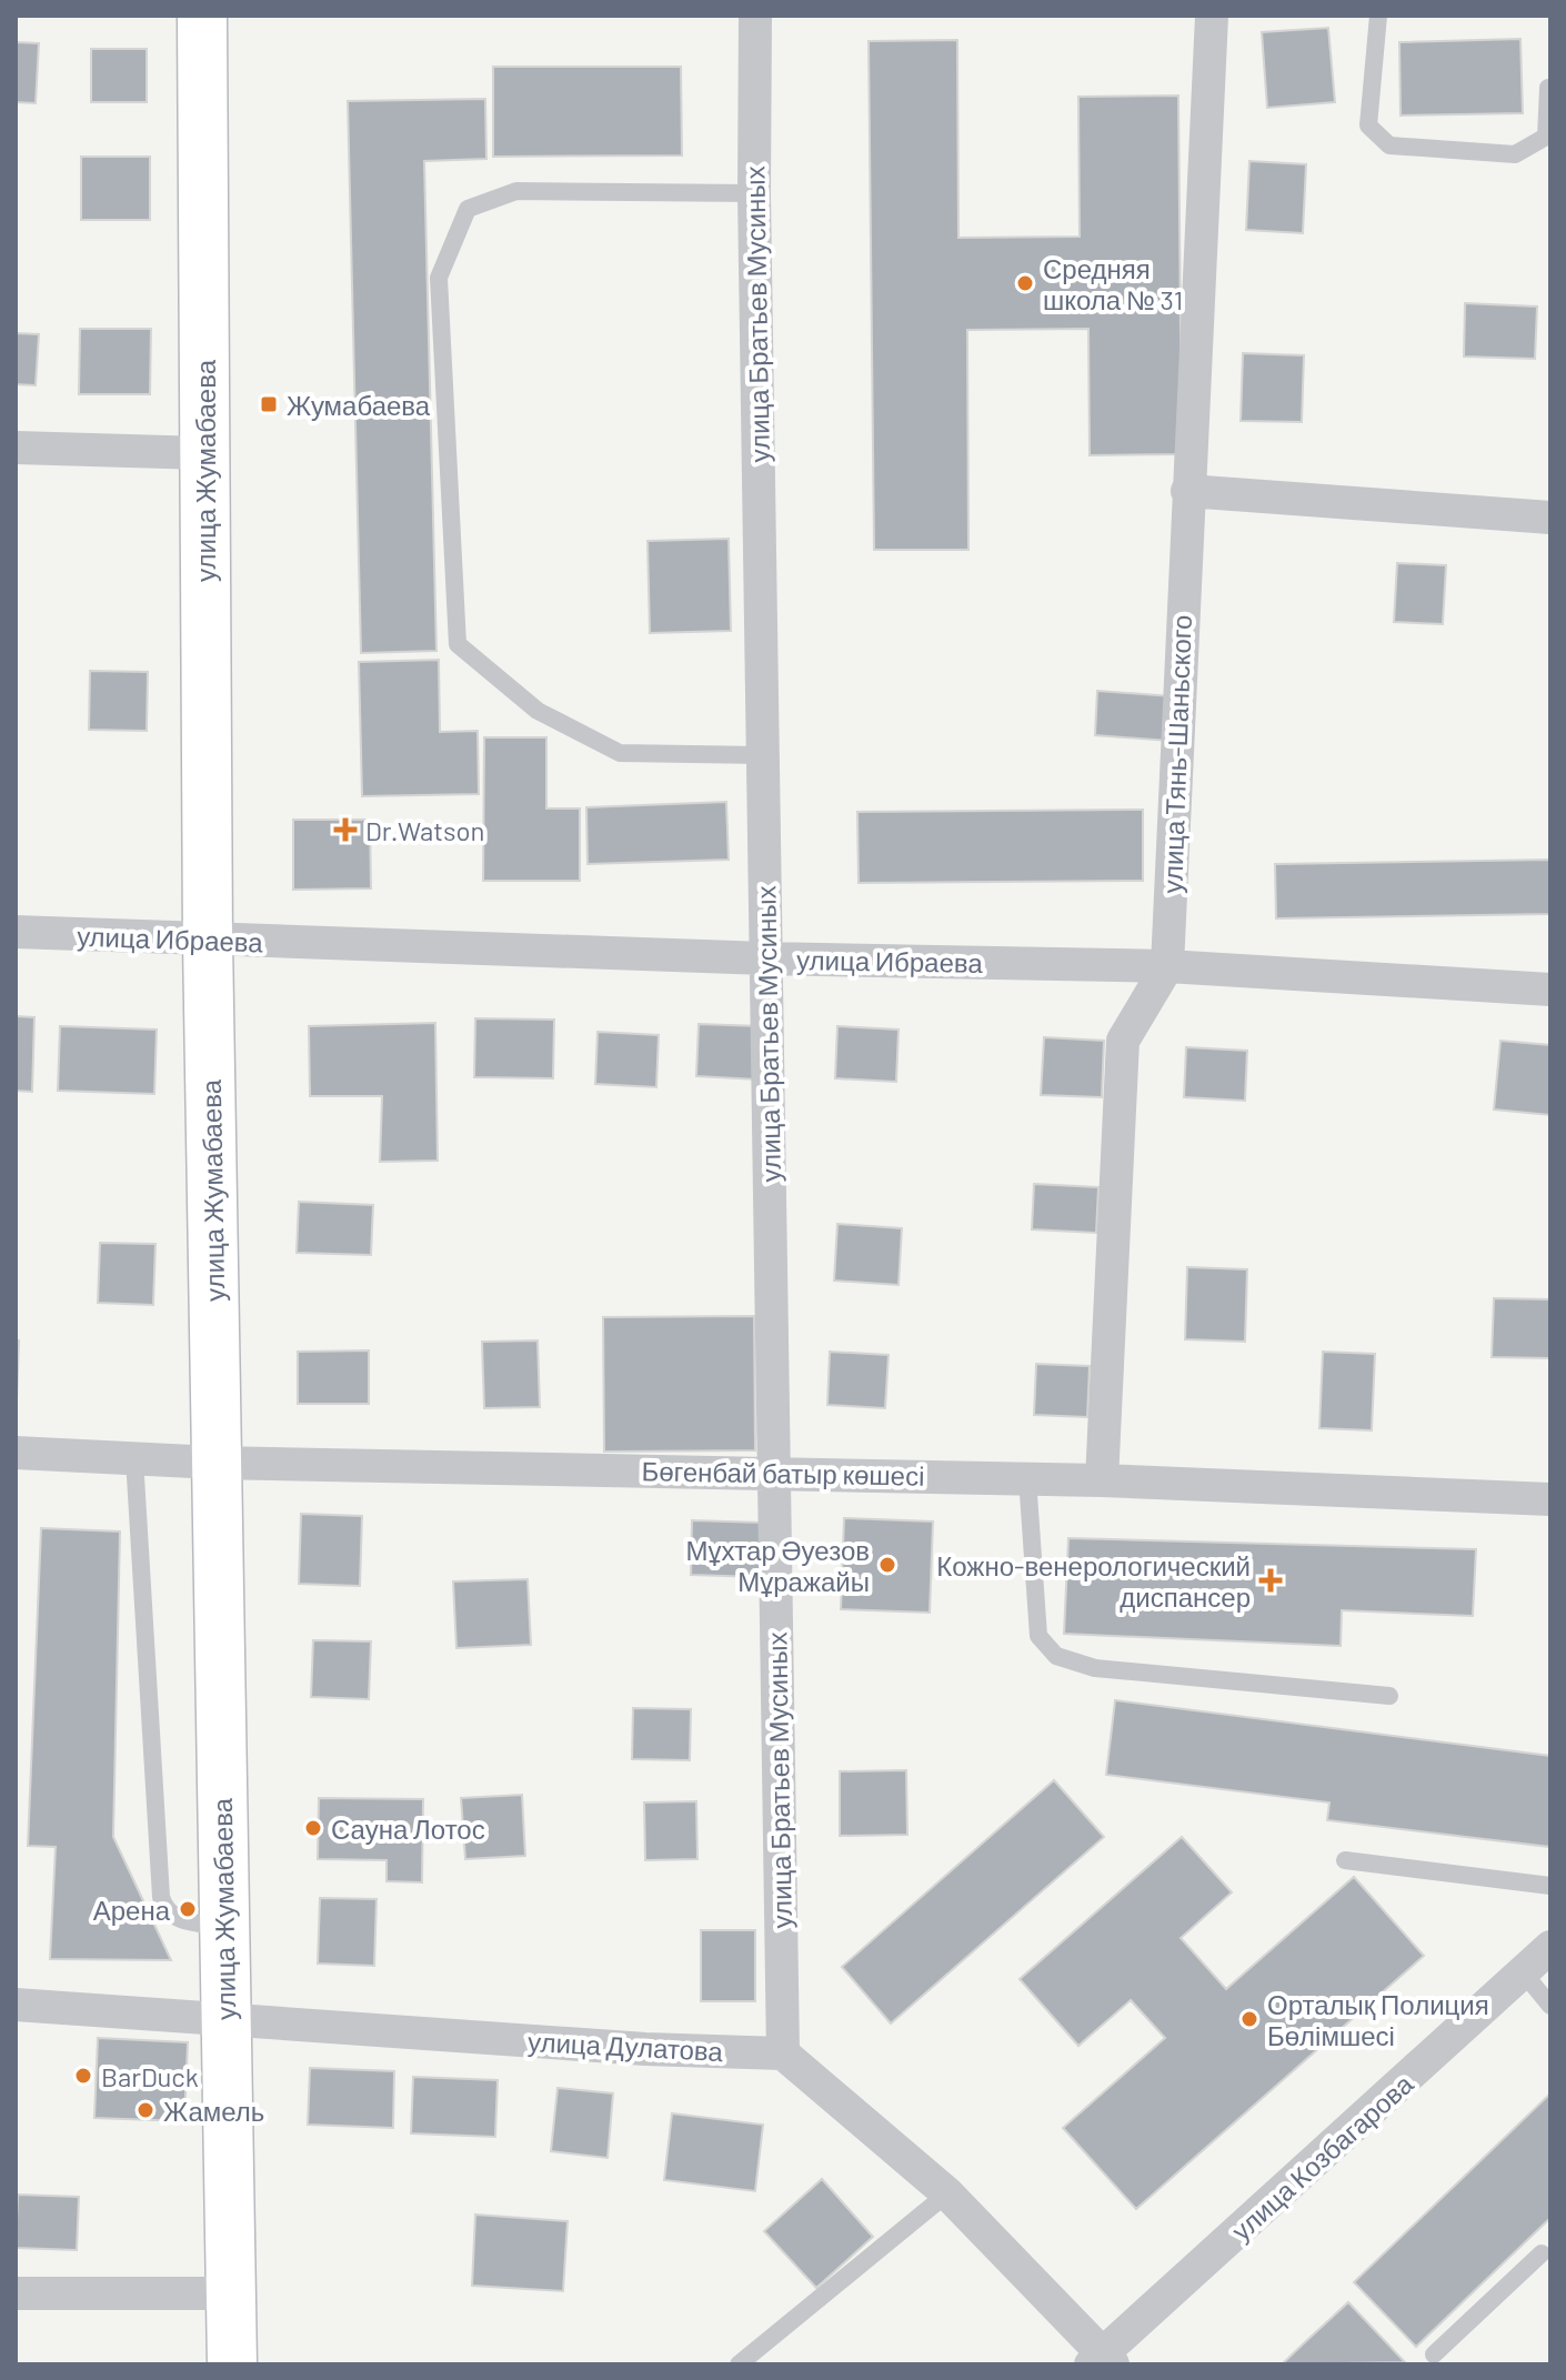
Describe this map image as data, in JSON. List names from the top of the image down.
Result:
{
  "streets": {
    "street": [
      "улица Братьев Мусиных",
      "улица Жумабаева",
      "улица Тянь-Шаньского",
      "улица Ибраева",
      "Бөгенбай батыр көшесі",
      "улица Дулатова",
      "улица Козбагарова"
    ]
  },
  "crossings": [
    ["улица Братьев Мусиных", "улица Ибраева"],
    ["улица Братьев Мусиных", "Бөгенбай батыр көшесі"],
    ["улица Братьев Мусиных", "улица Дулатова"],
    ["улица Жумабаева", "улица Ибраева"],
    ["улица Жумабаева", "Бөгенбай батыр көшесі"],
    ["улица Жумабаева", "улица Дулатова"],
    ["улица Тянь-Шаньского", "улица Ибраева"],
    ["улица Тянь-Шаньского", "Бөгенбай батыр көшесі"]
  ],
  "places": {
    "other": [
      "Средняя школа № 31",
      "Мұхтар Әуезов Мұражайы",
      "Сауна Лотос",
      "Арена",
      "Орталық Полиция Бөлімшесі",
      "BarDuck",
      "Жамель"
    ],
    "transit": ["Жумабаева"],
    "health": ["Dr.Watson", "Кожно-венерологический диспансер"]
  }
}
